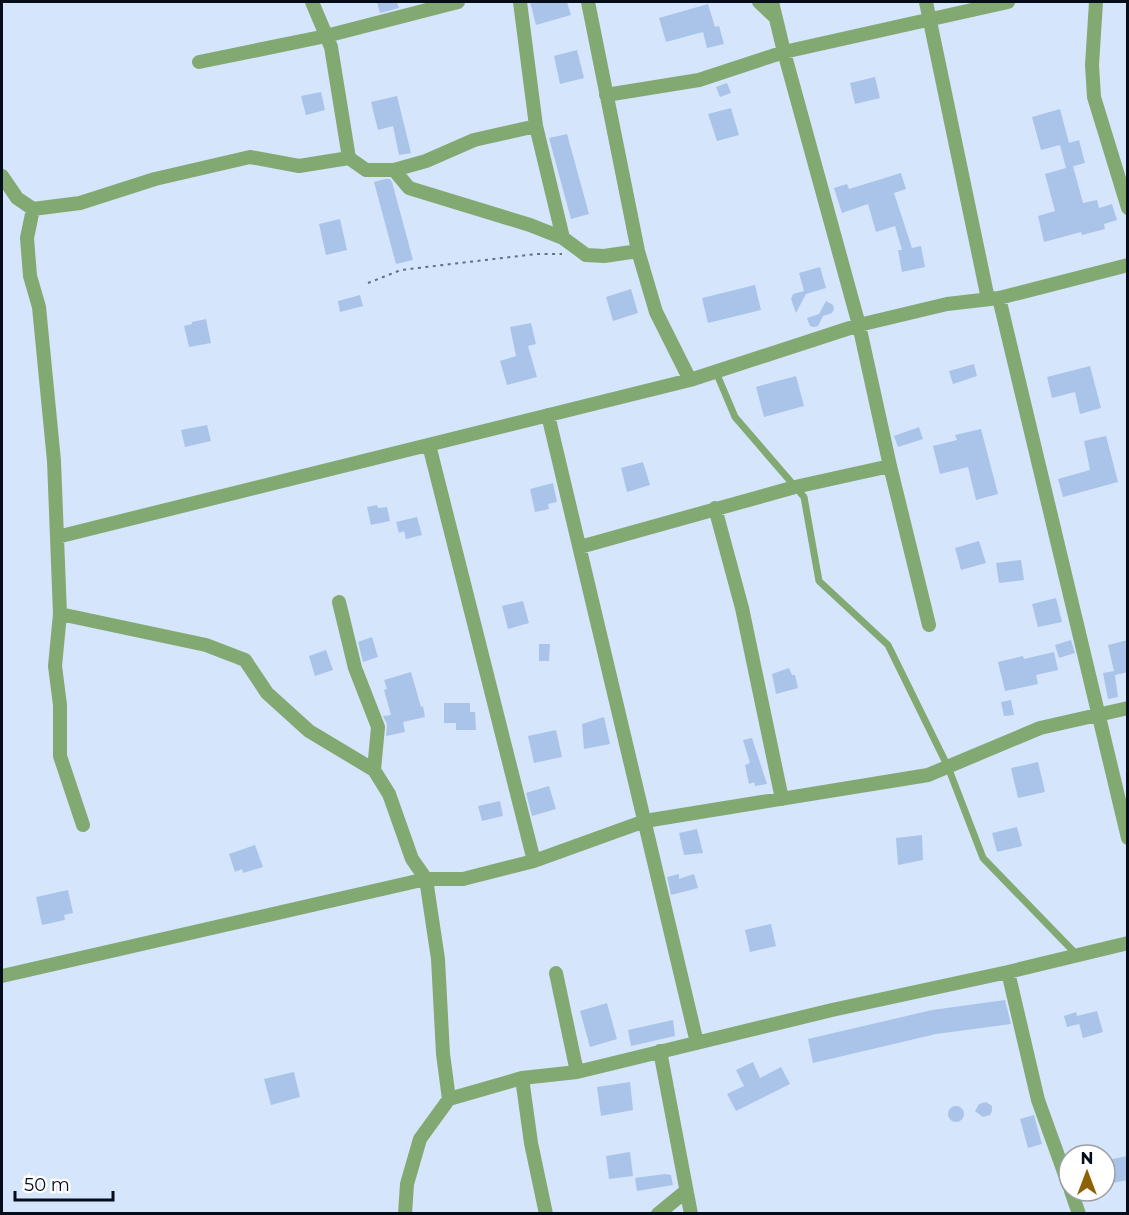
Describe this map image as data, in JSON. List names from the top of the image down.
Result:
{
  "scale_bar": "50 m",
  "north": "top"
}
